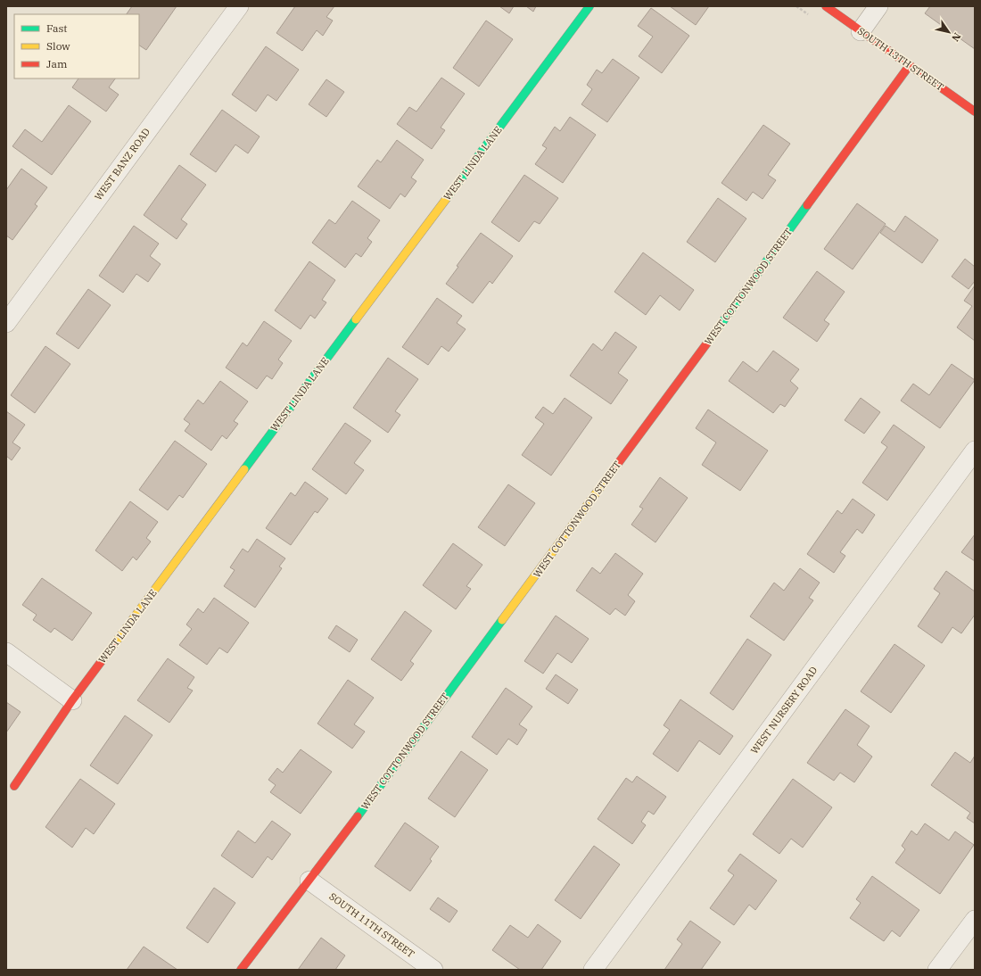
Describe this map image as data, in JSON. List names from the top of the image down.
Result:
{
  "streets": {
    "street": [
      "SOUTH 13TH STREET",
      "WEST LINDA LANE",
      "WEST BANZ ROAD",
      "WEST COTTONWOOD STREET",
      "WEST NURSERY ROAD",
      "SOUTH 11TH STREET"
    ]
  },
  "crossings": [
    ["SOUTH 13TH STREET", "WEST COTTONWOOD STREET"],
    ["WEST COTTONWOOD STREET", "SOUTH 11TH STREET"]
  ],
  "legend": ["Fast", "Slow", "Jam"],
  "north": "bottom right"
}
